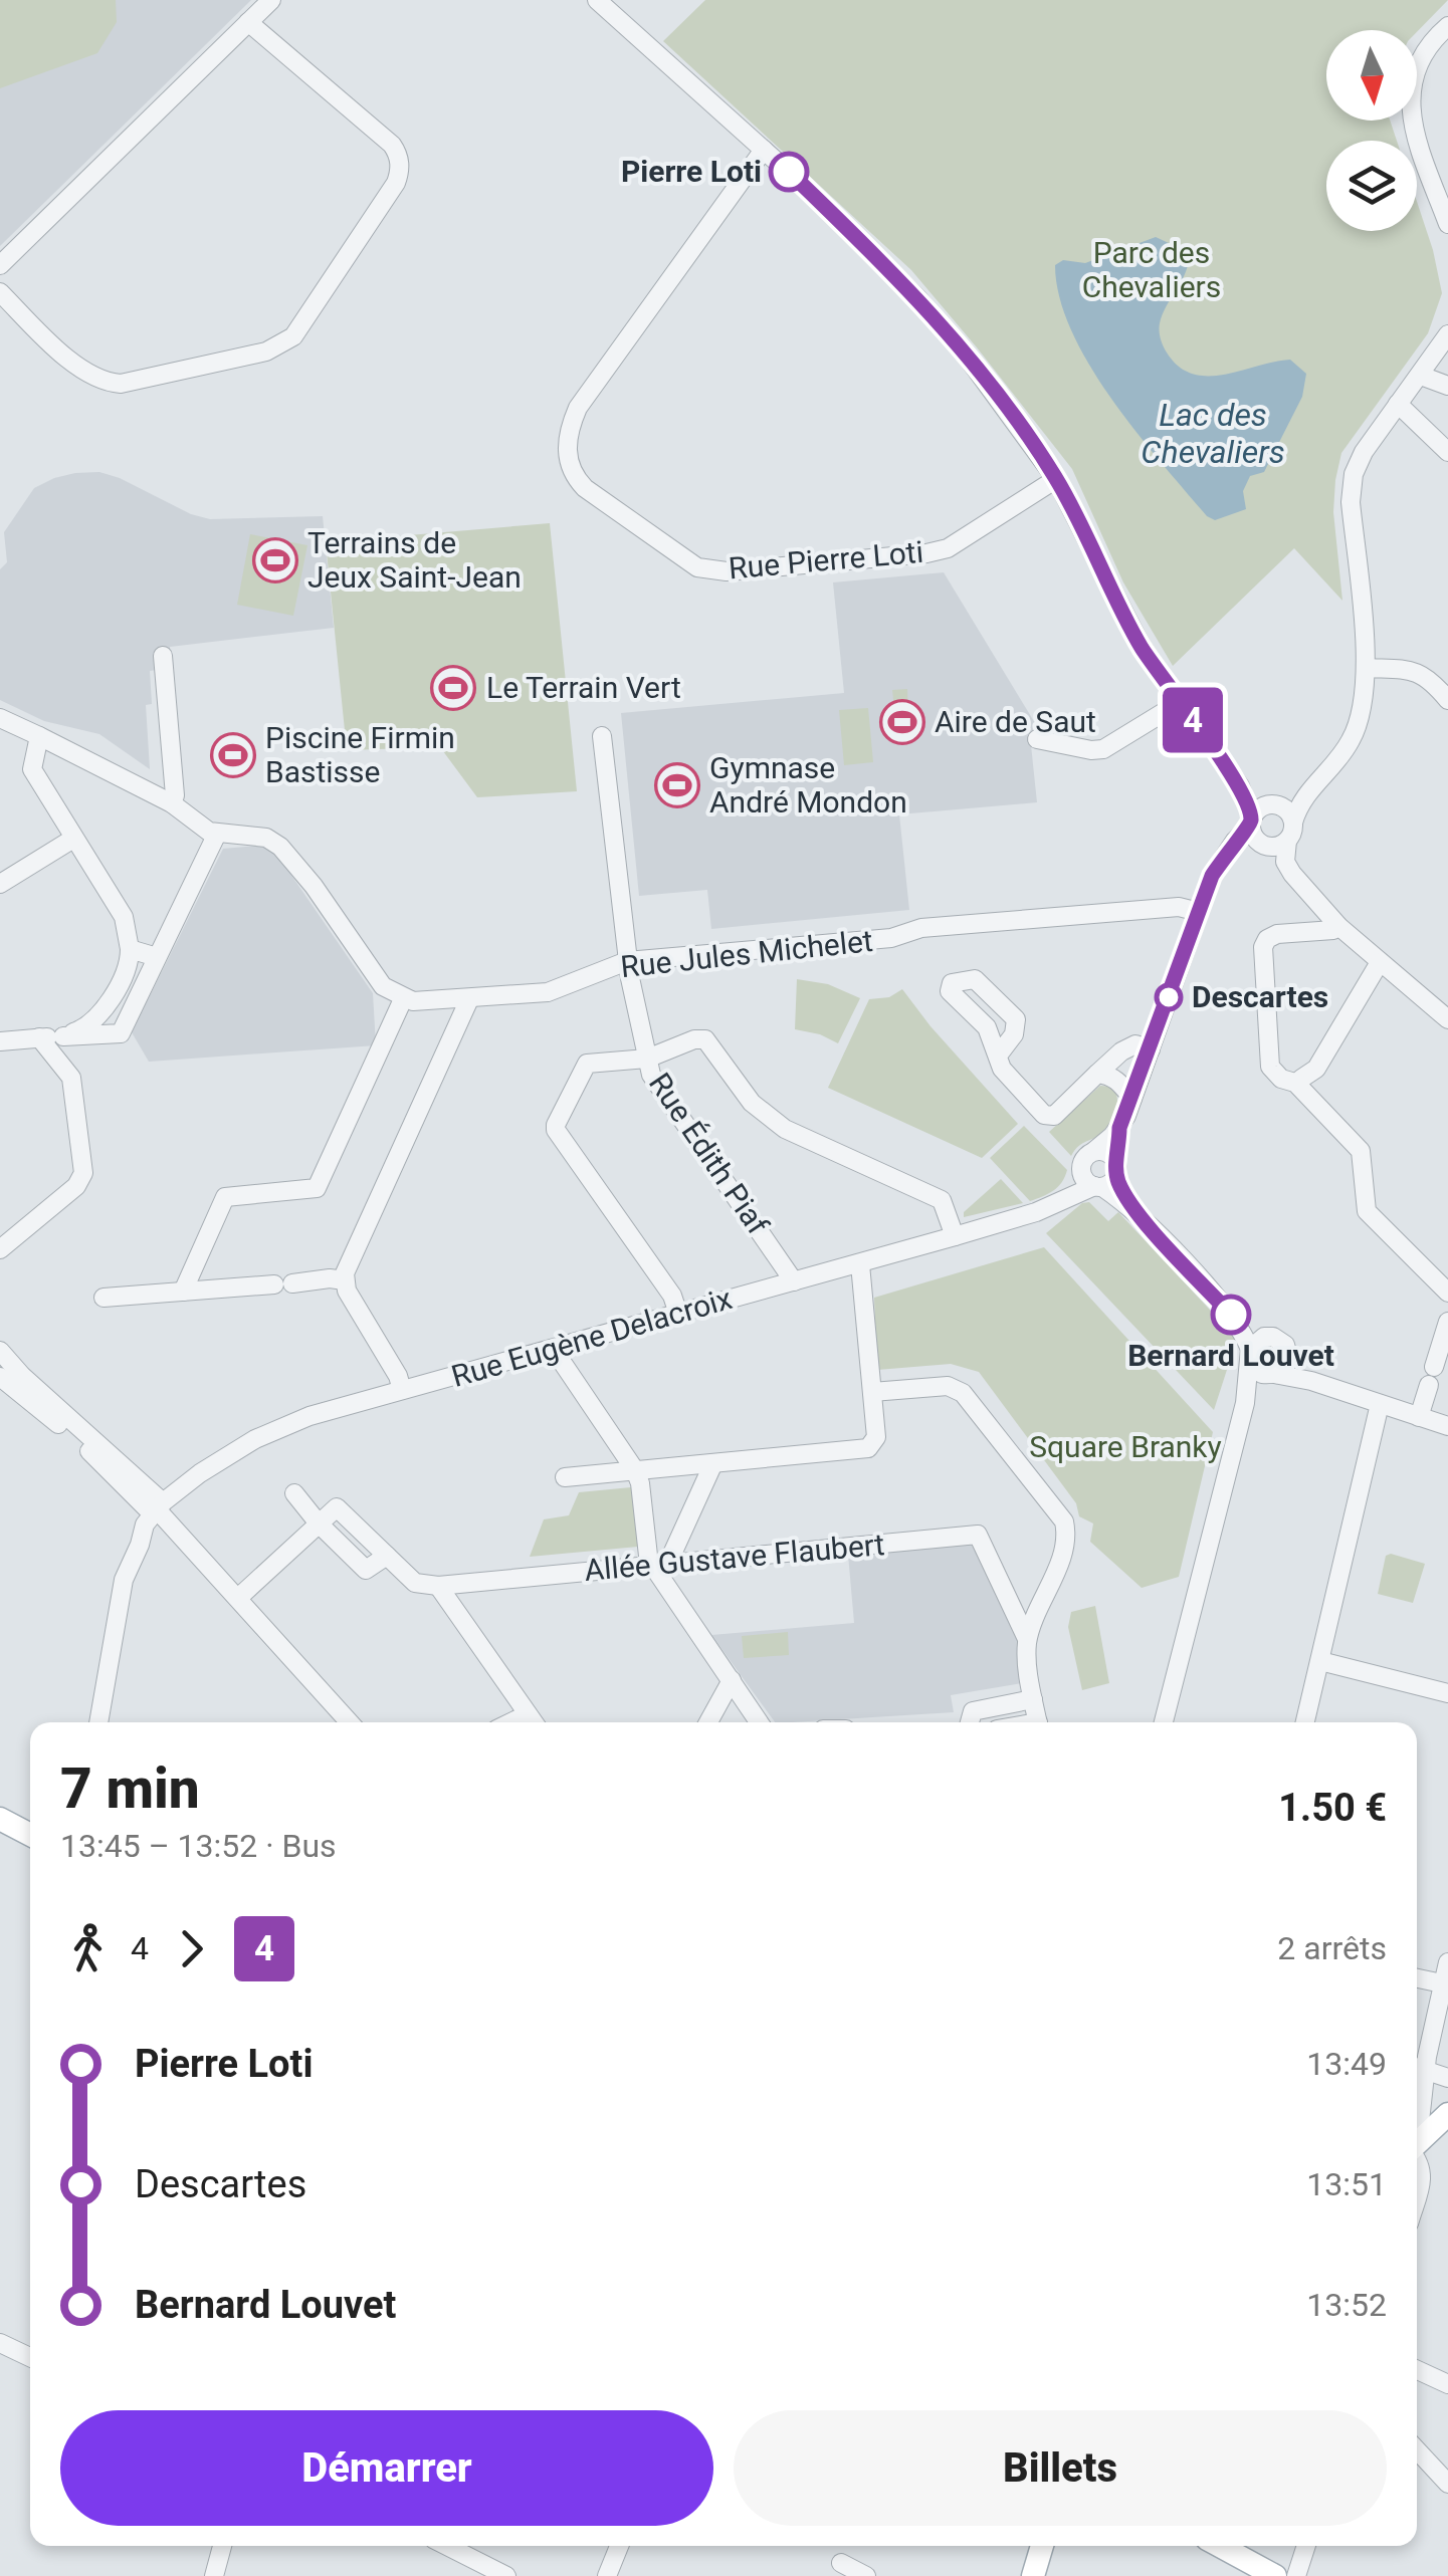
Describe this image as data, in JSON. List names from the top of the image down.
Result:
{
  "streets": {
    "street": [
      "Rue Pierre Loti",
      "Rue Jules Michelet",
      "Rue Édith Piaf",
      "Rue Eugène Delacroix",
      "Allée Gustave Flaubert"
    ]
  },
  "crossings": [
    ["Rue Jules Michelet", "Rue Édith Piaf"],
    ["Rue Édith Piaf", "Rue Eugène Delacroix"]
  ],
  "water": ["Lac des Chevaliers"],
  "parks": ["Parc des Chevaliers", "Square Branky"],
  "places": {
    "other": ["Pierre Loti", "Descartes", "Bernard Louvet"],
    "sports": [
      "Terrains de Jeux Saint-Jean",
      "Le Terrain Vert",
      "Aire de Saut",
      "Piscine Firmin Bastisse",
      "Gymnase André Mondon"
    ]
  },
  "lines": ["bus line 4"],
  "north": "bottom",
  "page": {
    "on_map": "4",
    "heading": ["7 min", "13:45 – 13:52 · Bus", "1.50 €"],
    "legs": ["4", "4", "2 arrêts"],
    "list": [
      {
        "name": "Pierre Loti",
        "value": "13:49"
      },
      {
        "name": "Descartes",
        "value": "13:51"
      },
      {
        "name": "Bernard Louvet",
        "value": "13:52"
      }
    ],
    "buttons": ["Démarrer", "Billets"]
  }
}
